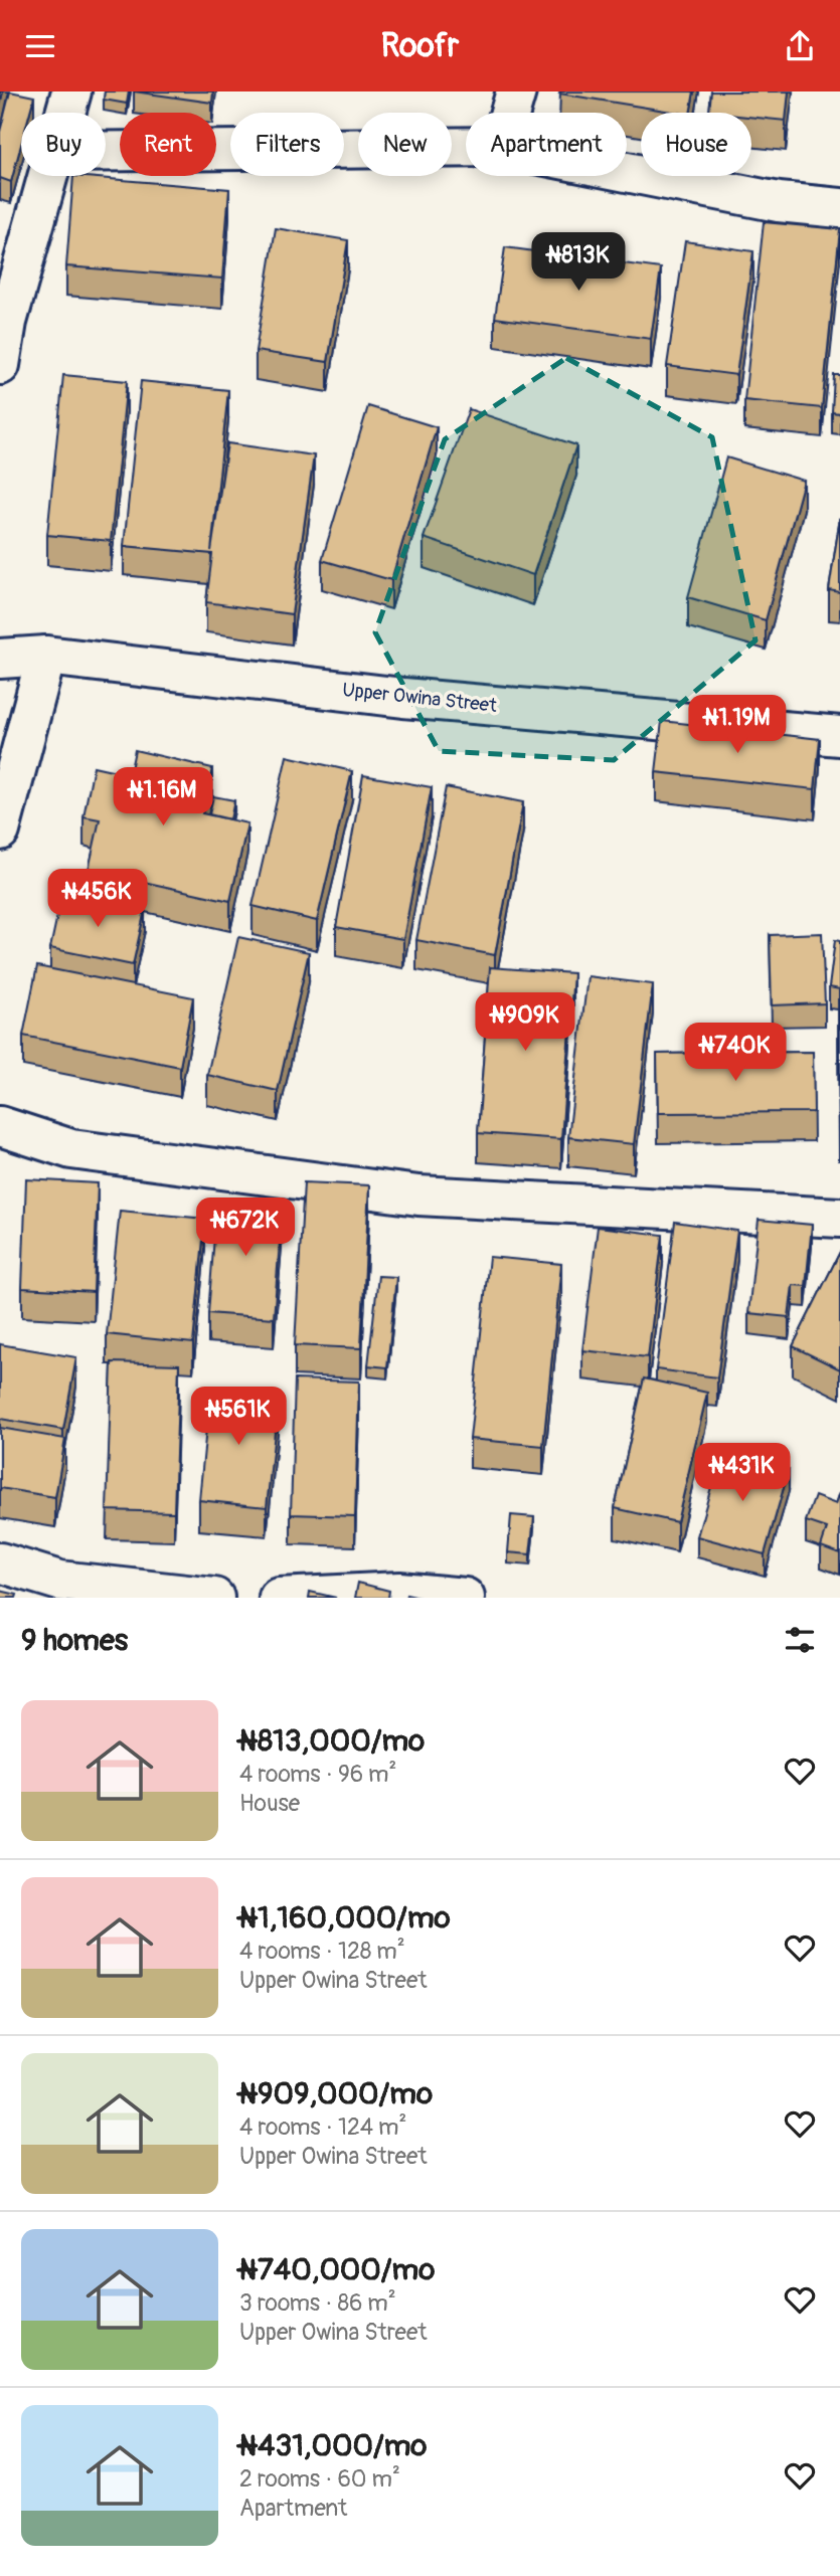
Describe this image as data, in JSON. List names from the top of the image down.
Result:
{
  "streets": {
    "street": ["Upper Owina Street"]
  },
  "page": {
    "header": "Roofr",
    "chip": [
      "Buy",
      "Rent",
      "Filters",
      "New",
      "Apartment",
      "House"
    ],
    "price": [
      "₦813K",
      "₦1.19M",
      "₦1.16M",
      "₦456K",
      "₦909K",
      "₦740K",
      "₦672K",
      "₦561K",
      "₦431K"
    ],
    "heading": "9 homes",
    "list": [
      {
        "name": "₦813,000/mo",
        "note": "4 rooms · 96 m² · House"
      },
      {
        "name": "₦1,160,000/mo",
        "note": "4 rooms · 128 m² · Upper Owina Street"
      },
      {
        "name": "₦909,000/mo",
        "note": "4 rooms · 124 m² · Upper Owina Street"
      },
      {
        "name": "₦740,000/mo",
        "note": "3 rooms · 86 m² · Upper Owina Street"
      },
      {
        "name": "₦431,000/mo",
        "note": "2 rooms · 60 m² · Apartment"
      }
    ]
  }
}
